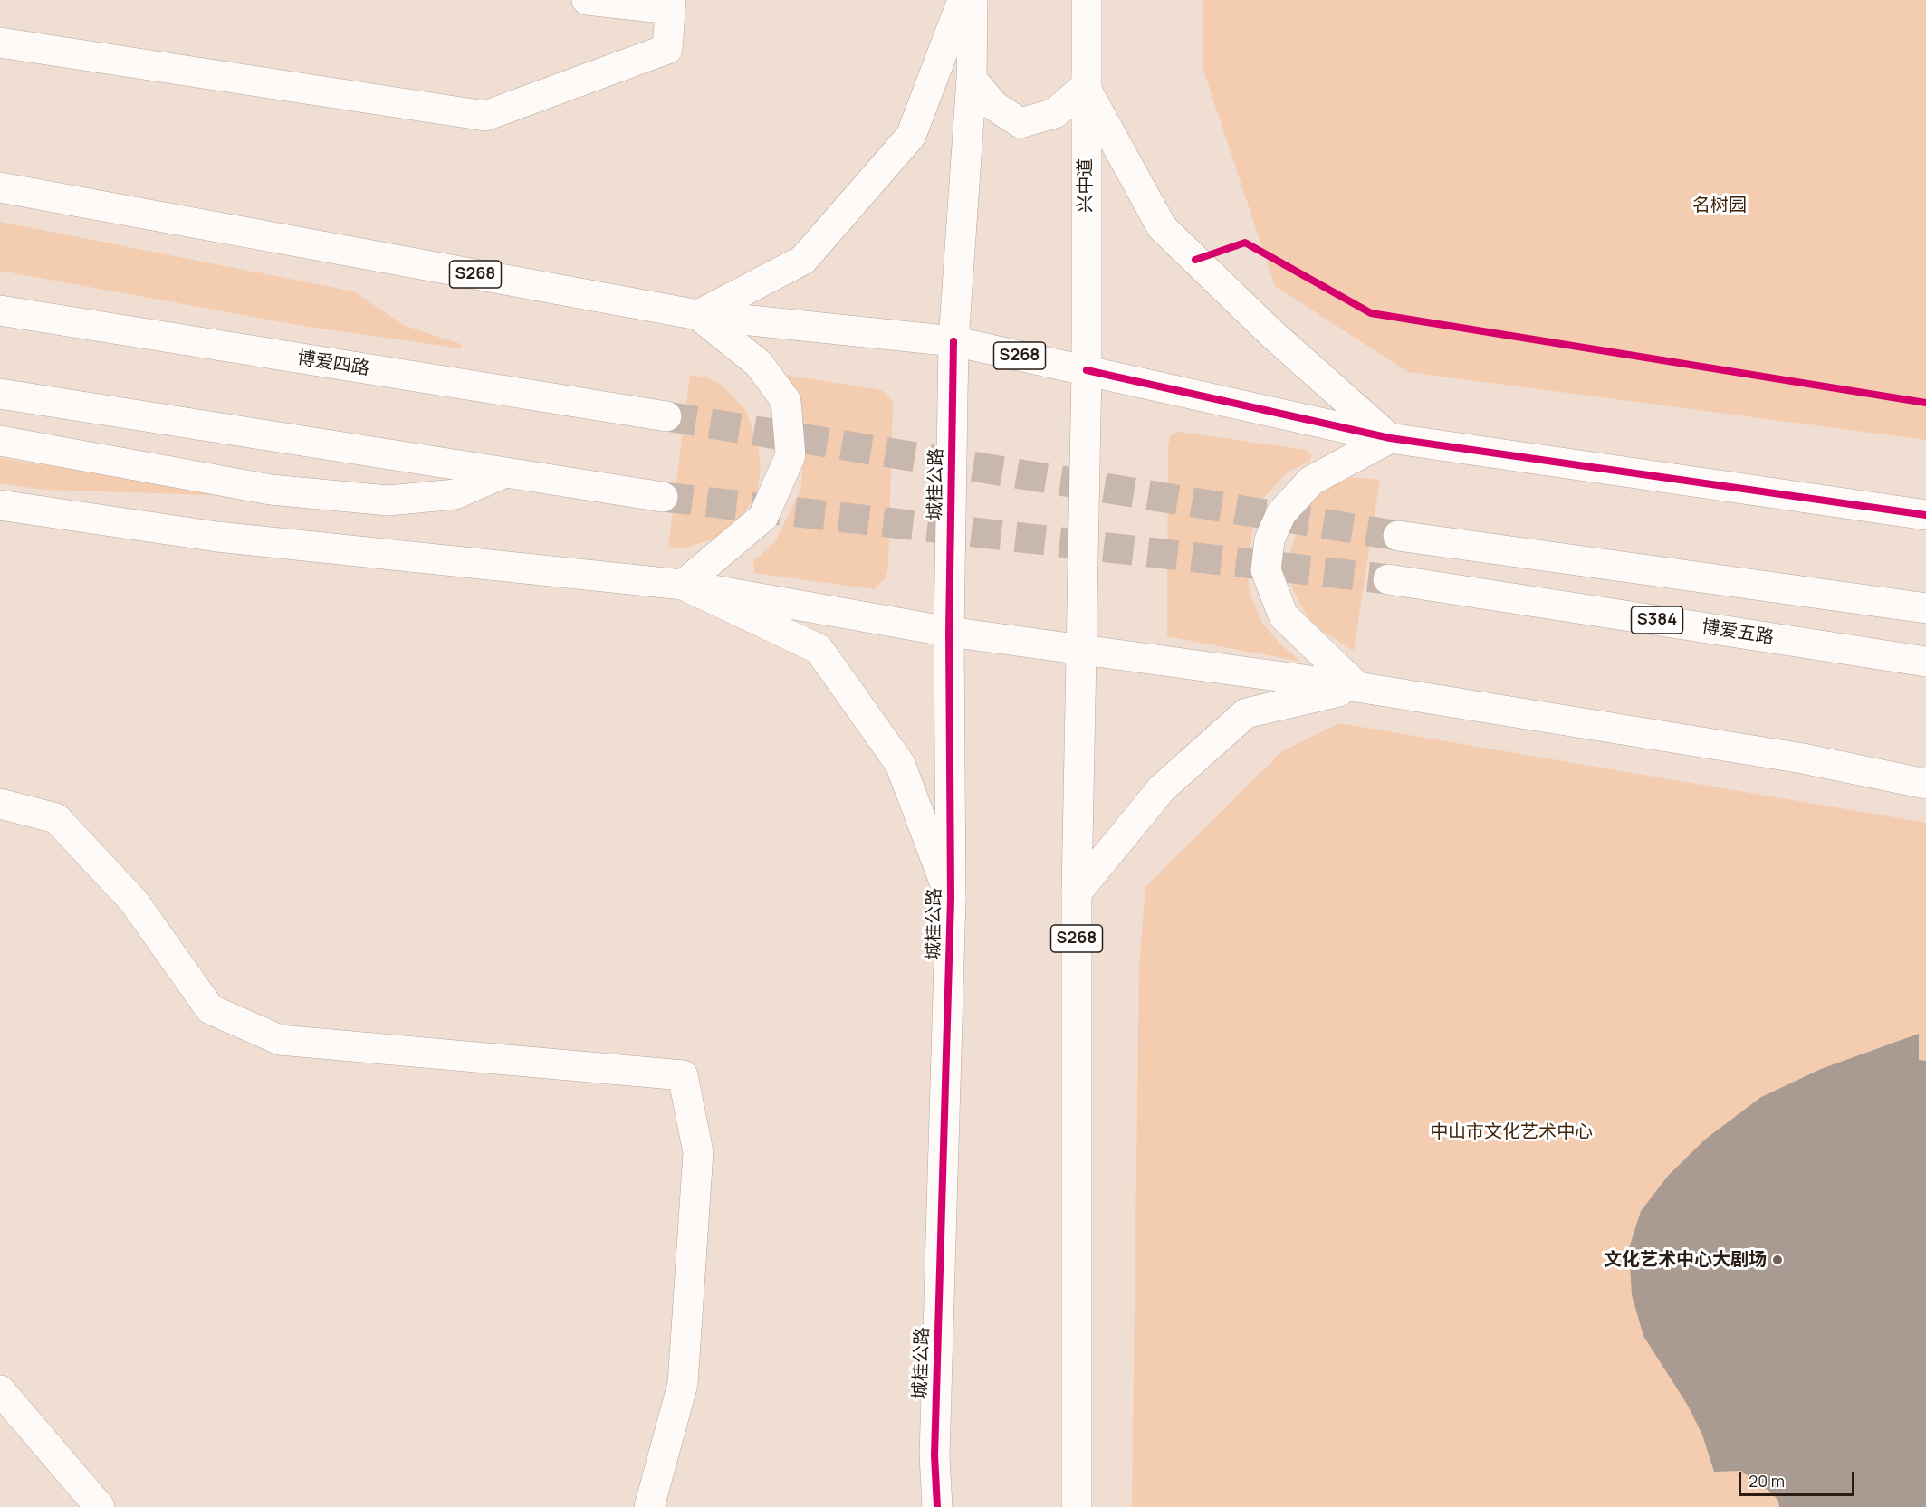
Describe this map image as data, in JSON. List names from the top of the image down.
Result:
{
  "streets": {
    "main road": [
      "兴中道",
      "S268",
      "博爱四路",
      "城桂公路",
      "S384",
      "博爱五路"
    ]
  },
  "crossings": [
    ["兴中道", "S268"],
    ["S268", "城桂公路"]
  ],
  "parks": ["名树园", "中山市文化艺术中心"],
  "places": ["文化艺术中心大剧场"],
  "scale_bar": "20 m"
}
